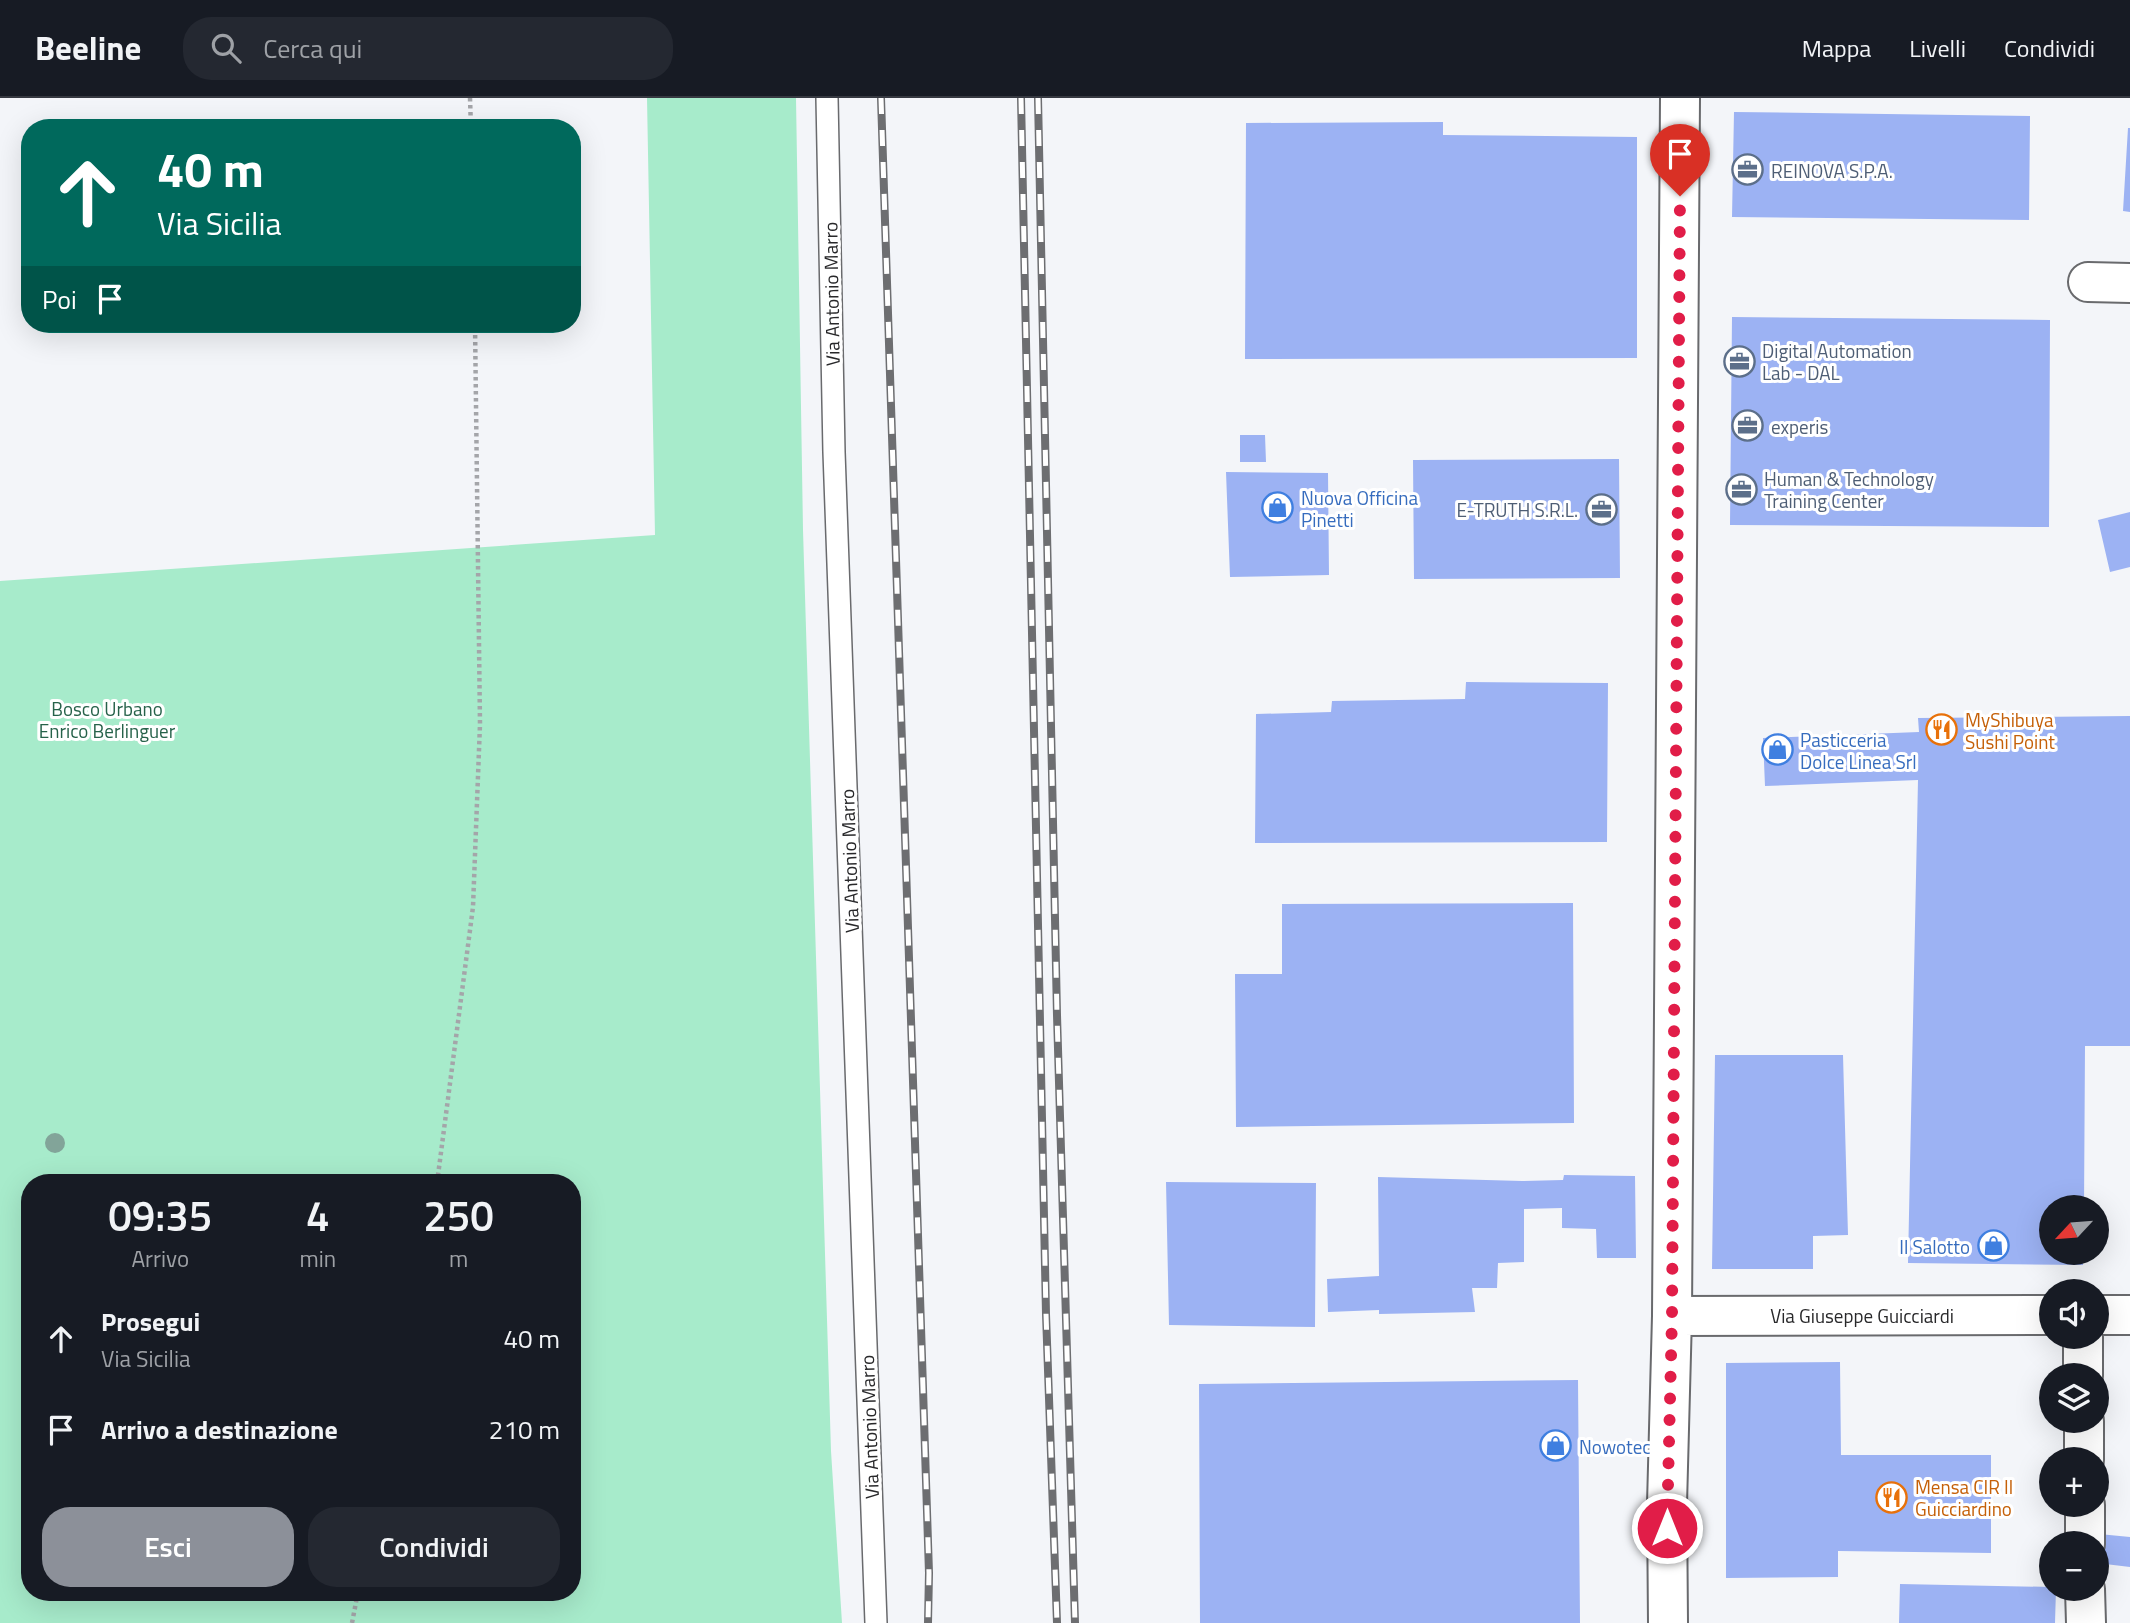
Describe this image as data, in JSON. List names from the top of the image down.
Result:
{
  "streets": {
    "street": ["Via Giuseppe Guicciardi"],
    "lane": ["Via Antonio Marro"]
  },
  "parks": ["Bosco Urbano Enrico Berlinguer"],
  "places": {
    "office": [
      "REINOVA S.P.A.",
      "Digital Automation Lab - DAL",
      "experis",
      "Human & Technology Training Center",
      "E-TRUTH S.R.L."
    ],
    "shop": [
      "Nuova Officina Pinetti",
      "Pasticceria Dolce Linea Srl",
      "Il Salotto",
      "Nowotec"
    ],
    "restaurant": ["MyShibuya Sushi Point", "Mensa CIR Il Guicciardino"]
  },
  "north": "bottom left",
  "page": {
    "header": "Beeline",
    "search": "Cerca qui",
    "nav": ["Mappa", "Livelli", "Condividi"],
    "turn": ["40 m", "Via Sicilia"],
    "then": "Poi",
    "eta": [
      "09:35",
      "Arrivo",
      "4",
      "min",
      "250",
      "m"
    ],
    "map_buttons": ["+", "−"],
    "list": [
      {
        "name": "Prosegui",
        "note": "Via Sicilia",
        "value": "40 m"
      },
      {
        "name": "Arrivo a destinazione",
        "value": "210 m"
      }
    ],
    "buttons": ["Esci", "Condividi"]
  }
}
